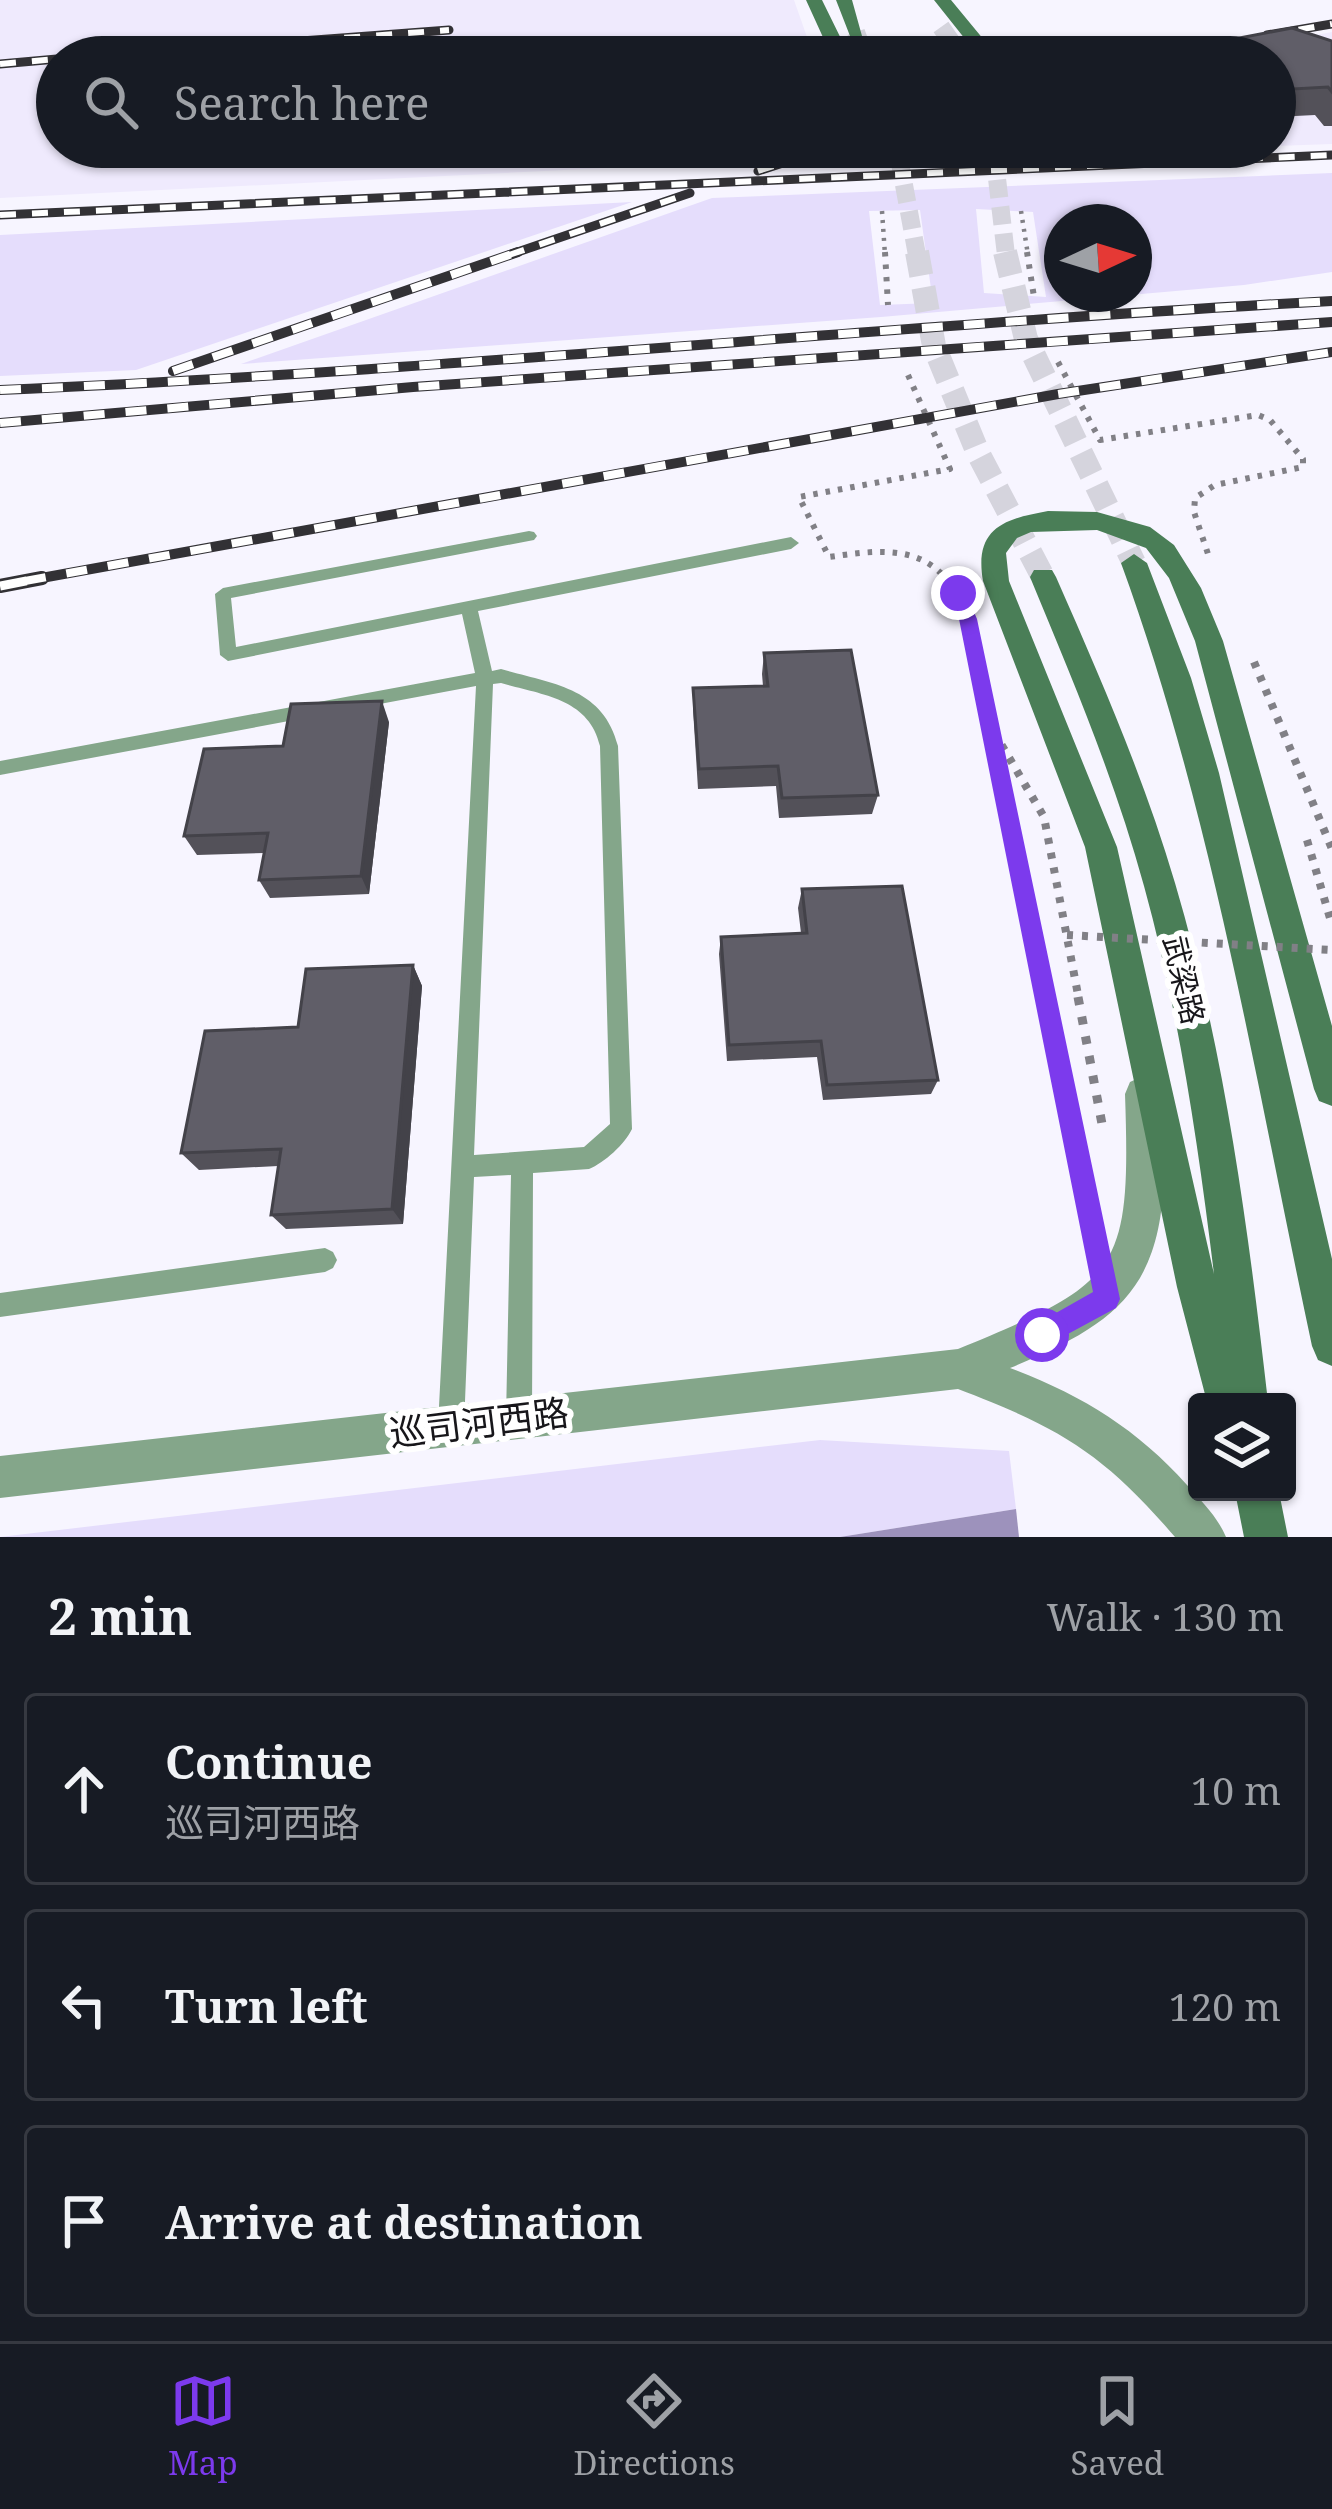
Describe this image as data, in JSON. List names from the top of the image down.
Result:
{
  "streets": {
    "main road": ["武梁路"],
    "street": ["巡司河西路"]
  },
  "north": "right",
  "page": {
    "search": "Search here",
    "heading": ["2 min", "Walk · 130 m"],
    "list": [
      ["Continue", "巡司河西路", "10 m"],
      ["Turn left", "120 m"],
      "Arrive at destination"
    ],
    "nav": ["Map", "Directions", "Saved"]
  }
}
